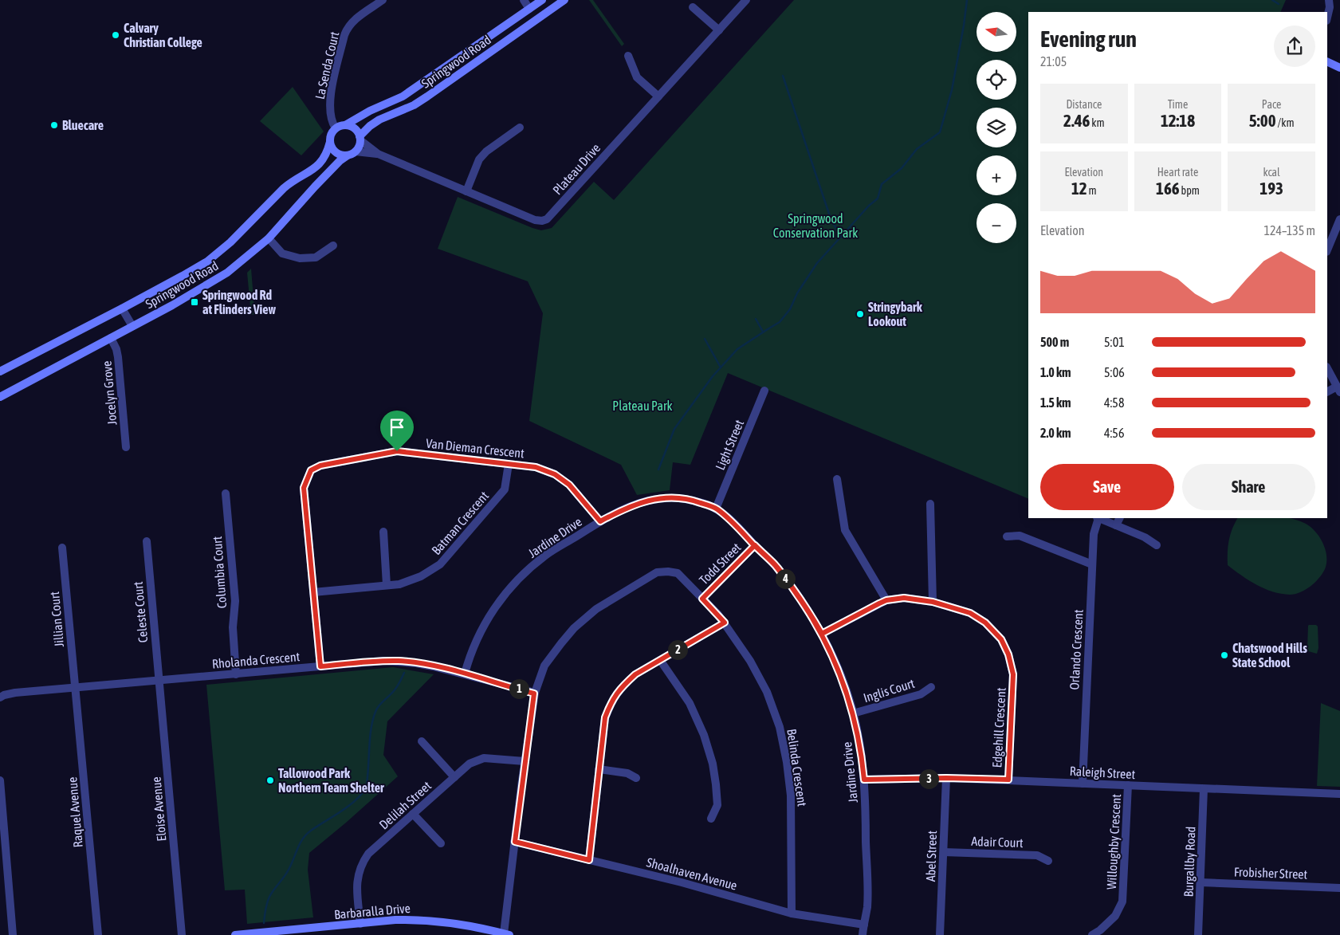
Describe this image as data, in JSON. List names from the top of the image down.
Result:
{
  "streets": {
    "main road": ["Springwood Road", "Barbaralla Drive"],
    "street": [
      "La Senda Court",
      "Plateau Drive",
      "Jocelyn Grove",
      "Light Street",
      "Van Dieman Crescent",
      "Batman Crescent",
      "Jardine Drive",
      "Todd Street",
      "Columbia Court",
      "Celeste Court",
      "Jillian Court",
      "Orlando Crescent",
      "Rholanda Crescent",
      "Inglis Court",
      "Edgehill Crescent",
      "Belinda Crescent",
      "Raleigh Street",
      "Delilah Street",
      "Eloise Avenue",
      "Raquel Avenue",
      "Adair Court",
      "Willoughby Crescent",
      "Abel Street",
      "Burgallby Road",
      "Frobisher Street",
      "Shoalhaven Avenue"
    ]
  },
  "crossings": [
    ["Springwood Road", "La Senda Court"],
    ["Springwood Road", "Plateau Drive"],
    ["Springwood Road", "Jocelyn Grove"],
    ["La Senda Court", "Plateau Drive"],
    ["Light Street", "Jardine Drive"],
    ["Van Dieman Crescent", "Batman Crescent"],
    ["Van Dieman Crescent", "Jardine Drive"],
    ["Van Dieman Crescent", "Rholanda Crescent"],
    ["Jardine Drive", "Todd Street"],
    ["Jardine Drive", "Rholanda Crescent"],
    ["Jardine Drive", "Inglis Court"],
    ["Jardine Drive", "Edgehill Crescent"],
    ["Jardine Drive", "Raleigh Street"],
    ["Jardine Drive", "Shoalhaven Avenue"],
    ["Todd Street", "Belinda Crescent"],
    ["Columbia Court", "Rholanda Crescent"],
    ["Celeste Court", "Rholanda Crescent"],
    ["Celeste Court", "Eloise Avenue"],
    ["Jillian Court", "Rholanda Crescent"],
    ["Jillian Court", "Raquel Avenue"],
    ["Orlando Crescent", "Raleigh Street"],
    ["Rholanda Crescent", "Belinda Crescent"],
    ["Rholanda Crescent", "Eloise Avenue"],
    ["Rholanda Crescent", "Raquel Avenue"],
    ["Edgehill Crescent", "Raleigh Street"],
    ["Belinda Crescent", "Delilah Street"],
    ["Belinda Crescent", "Shoalhaven Avenue"],
    ["Belinda Crescent", "Barbaralla Drive"],
    ["Raleigh Street", "Willoughby Crescent"],
    ["Raleigh Street", "Abel Street"],
    ["Raleigh Street", "Burgallby Road"],
    ["Delilah Street", "Barbaralla Drive"],
    ["Adair Court", "Abel Street"],
    ["Burgallby Road", "Frobisher Street"]
  ],
  "parks": ["Springwood Conservation Park", "Plateau Park"],
  "places": {
    "other": [
      "Calvary Christian College",
      "Bluecare",
      "Stringybark Lookout",
      "Chatswood Hills State School",
      "Tallowood Park Northern Team Shelter"
    ],
    "transit": ["Springwood Rd at Flinders View"]
  },
  "north": "left",
  "page": {
    "map_buttons": ["+", "−"],
    "heading": ["Evening run", "21:05"],
    "stats": [
      ["Distance", "2.46 km"],
      ["Time", "12:18"],
      ["Pace", "5:00 /km"],
      ["Elevation", "12 m"],
      ["Heart rate", "166 bpm"],
      ["kcal", "193"]
    ],
    "chart": ["Elevation", "124–135 m"],
    "list": [
      {
        "name": "500 m",
        "note": "5:01"
      },
      {
        "name": "1.0 km",
        "note": "5:06"
      },
      {
        "name": "1.5 km",
        "note": "4:58"
      },
      {
        "name": "2.0 km",
        "note": "4:56"
      }
    ],
    "buttons": ["Save", "Share"],
    "pins": [
      "4",
      "2",
      "1",
      "3"
    ]
  }
}
